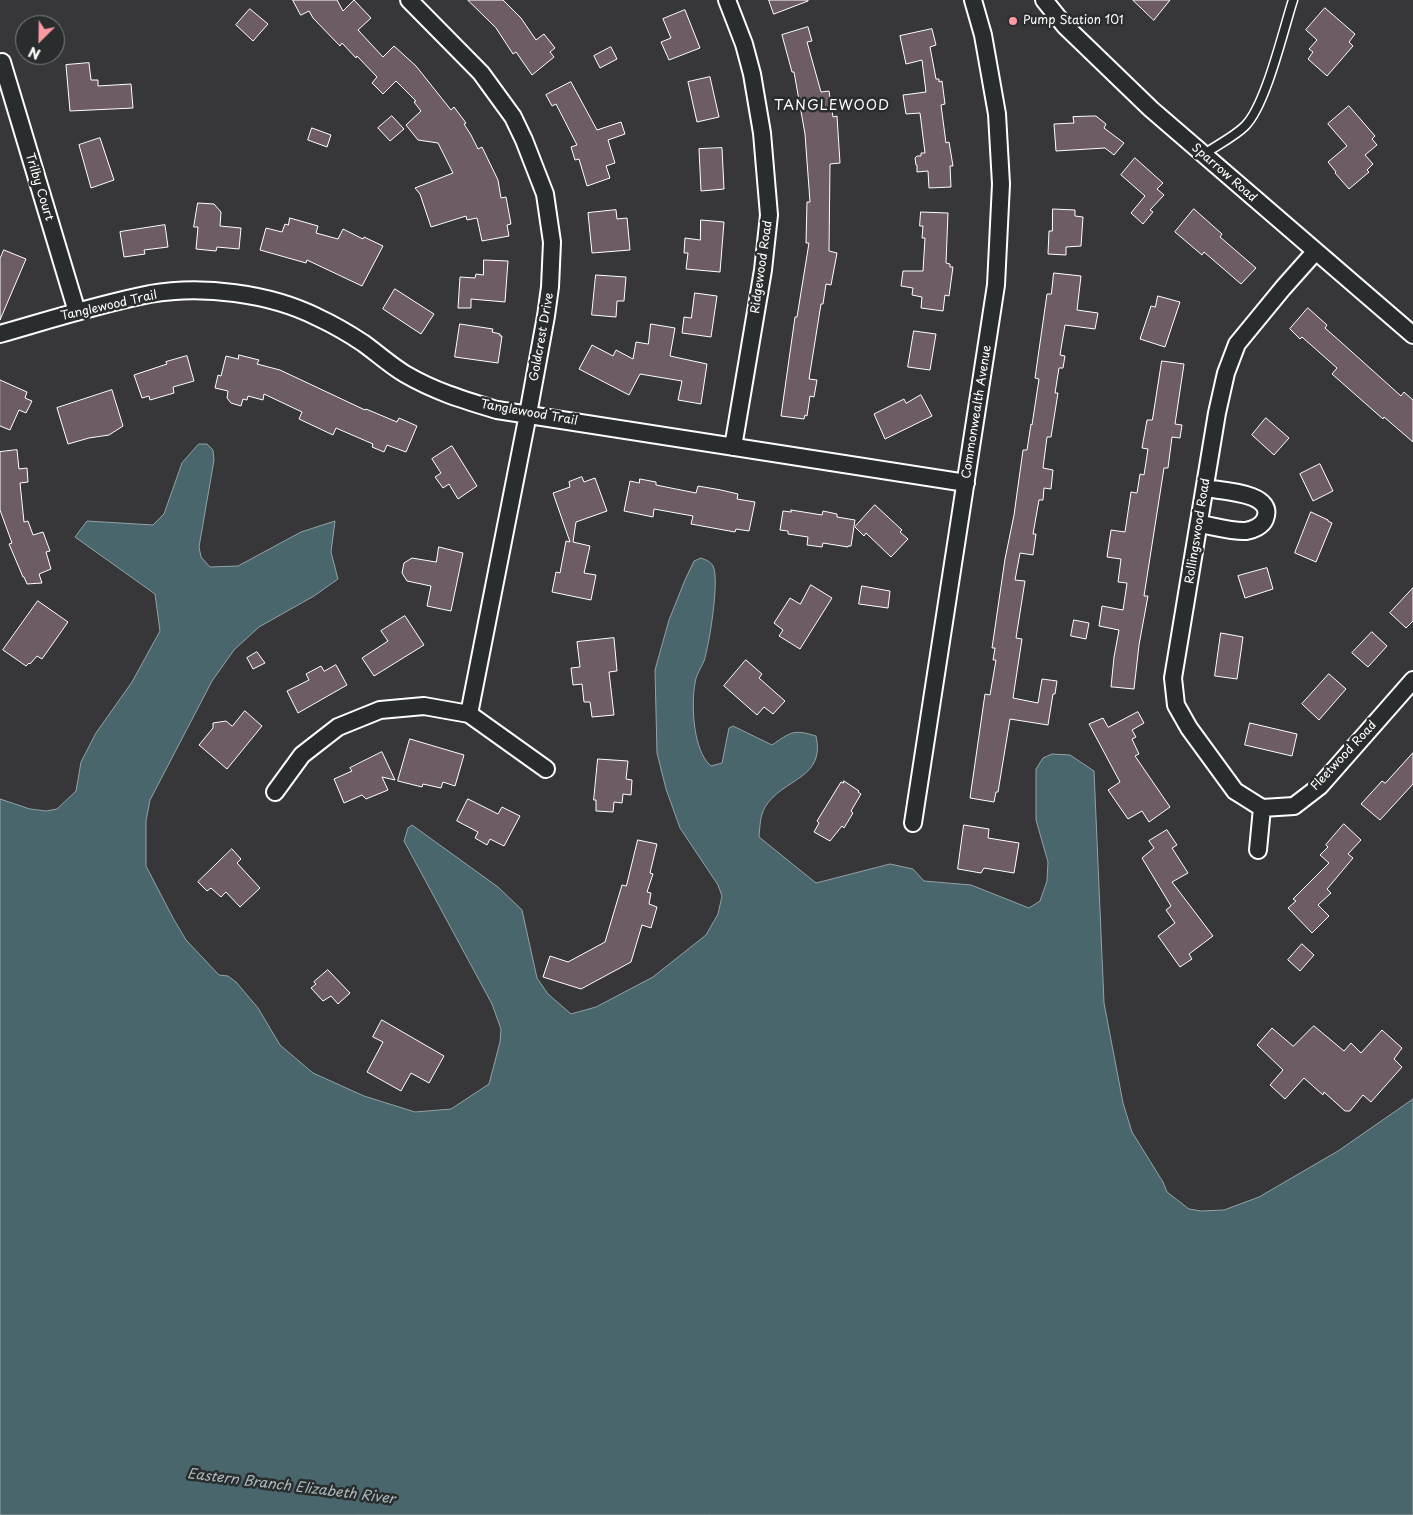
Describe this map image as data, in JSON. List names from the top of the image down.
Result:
{
  "streets": {
    "street": [
      "Sparrow Road",
      "Trilby Court",
      "Ridgewood Road",
      "Tanglewood Trail",
      "Goldcrest Drive",
      "Commonwealth Avenue",
      "Rollingswood Road",
      "Fleetwood Road"
    ]
  },
  "crossings": [
    ["Sparrow Road", "Rollingswood Road"],
    ["Trilby Court", "Tanglewood Trail"],
    ["Ridgewood Road", "Tanglewood Trail"],
    ["Tanglewood Trail", "Goldcrest Drive"],
    ["Tanglewood Trail", "Commonwealth Avenue"],
    ["Rollingswood Road", "Fleetwood Road"]
  ],
  "districts": ["TANGLEWOOD"],
  "water": ["Eastern Branch Elizabeth River"],
  "places": ["Pump Station 101"],
  "north": "bottom left"
}
